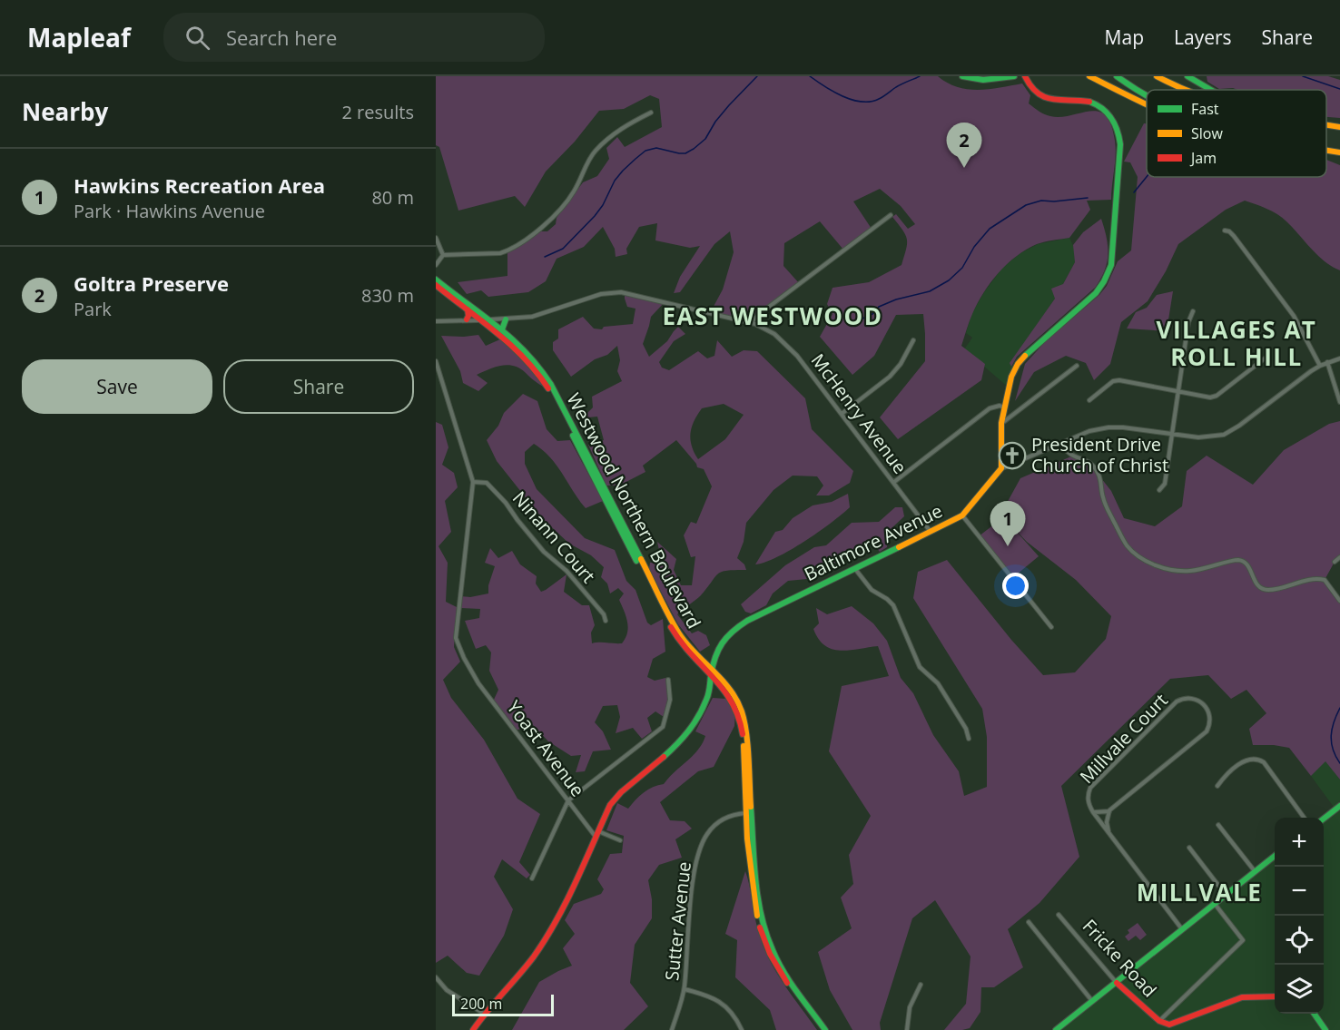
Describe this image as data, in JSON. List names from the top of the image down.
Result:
{
  "streets": {
    "main road": ["Westwood Northern Boulevard", "Baltimore Avenue", "Fricke Road"],
    "street": [
      "McHenry Avenue",
      "Ninann Court",
      "Millvale Court",
      "Yoast Avenue",
      "Sutter Avenue"
    ]
  },
  "crossings": [
    ["McHenry Avenue", "Westwood Northern Boulevard"],
    ["McHenry Avenue", "Baltimore Avenue"],
    ["Westwood Northern Boulevard", "Baltimore Avenue"],
    ["Westwood Northern Boulevard", "Sutter Avenue"],
    ["Ninann Court", "Yoast Avenue"],
    ["Baltimore Avenue", "Yoast Avenue"]
  ],
  "districts": ["EAST WESTWOOD", "VILLAGES AT ROLL HILL", "MILLVALE"],
  "places": {
    "church": ["President Drive Church of Christ"]
  },
  "legend": ["Fast", "Slow", "Jam"],
  "scale_bar": "200 m",
  "page": {
    "header": "Mapleaf",
    "search": "Search here",
    "nav": ["Map", "Layers", "Share"],
    "heading": ["Nearby", "2 results"],
    "pins": ["2", "1"],
    "list": [
      {
        "mark": "1",
        "name": "Hawkins Recreation Area",
        "note": "Park · Hawkins Avenue",
        "value": "80 m"
      },
      {
        "mark": "2",
        "name": "Goltra Preserve",
        "note": "Park",
        "value": "830 m"
      }
    ],
    "buttons": ["Save", "Share"],
    "map_buttons": ["+", "−"],
    "scale": "200 m"
  }
}
